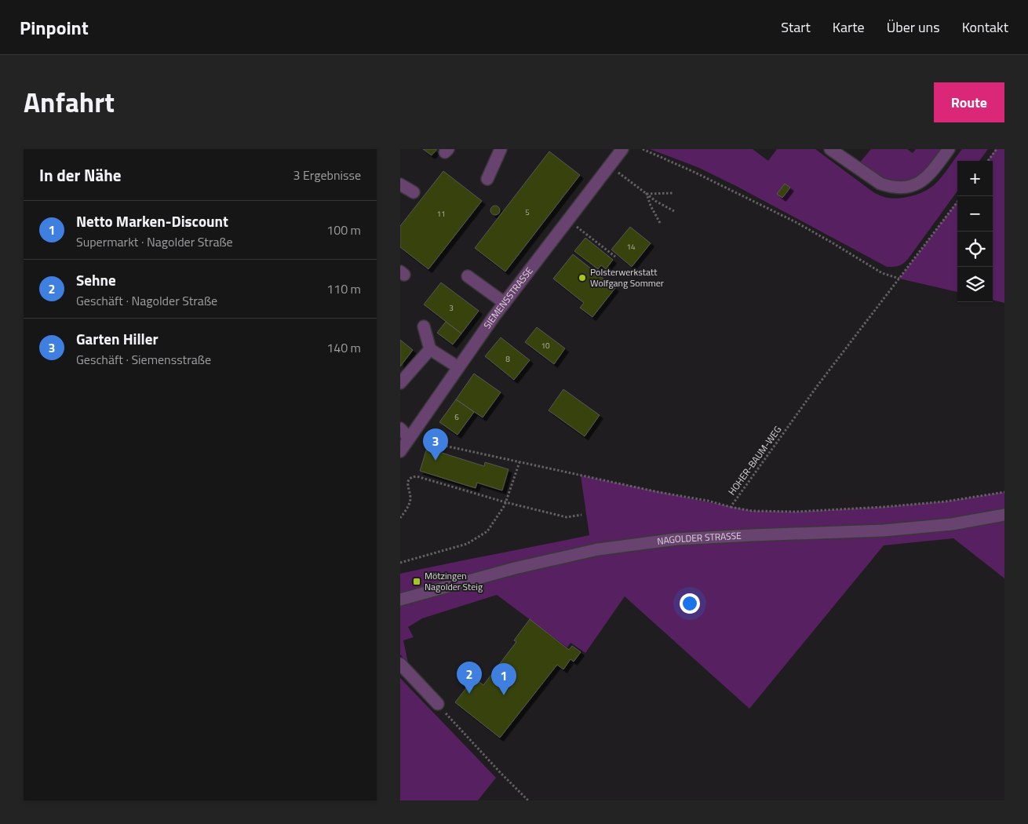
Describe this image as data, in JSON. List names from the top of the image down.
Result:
{
  "streets": {
    "street": ["SIEMENSSTRASSE", "NAGOLDER STRASSE"],
    "path": ["HOHER-BAUM-WEG"]
  },
  "crossings": [
    ["SIEMENSSTRASSE", "HOHER-BAUM-WEG"]
  ],
  "places": {
    "other": ["Polsterwerkstatt Wolfgang Sommer"],
    "transit": ["Mötzingen Nagolder Steig"]
  },
  "house_numbers": [
    "5",
    "11",
    "14",
    "3",
    "10",
    "8",
    "6"
  ],
  "page": {
    "header": "Pinpoint",
    "nav": [
      "Start",
      "Karte",
      "Über uns",
      "Kontakt"
    ],
    "title": "Anfahrt",
    "buttons": "Route",
    "heading": ["In der Nähe", "3 Ergebnisse"],
    "map_buttons": ["+", "−"],
    "list": [
      {
        "mark": "1",
        "name": "Netto Marken-Discount",
        "note": "Supermarkt · Nagolder Straße",
        "value": "100 m"
      },
      {
        "mark": "2",
        "name": "Sehne",
        "note": "Geschäft · Nagolder Straße",
        "value": "110 m"
      },
      {
        "mark": "3",
        "name": "Garten Hiller",
        "note": "Geschäft · Siemensstraße",
        "value": "140 m"
      }
    ],
    "pins": ["3", "2", "1"]
  }
}
